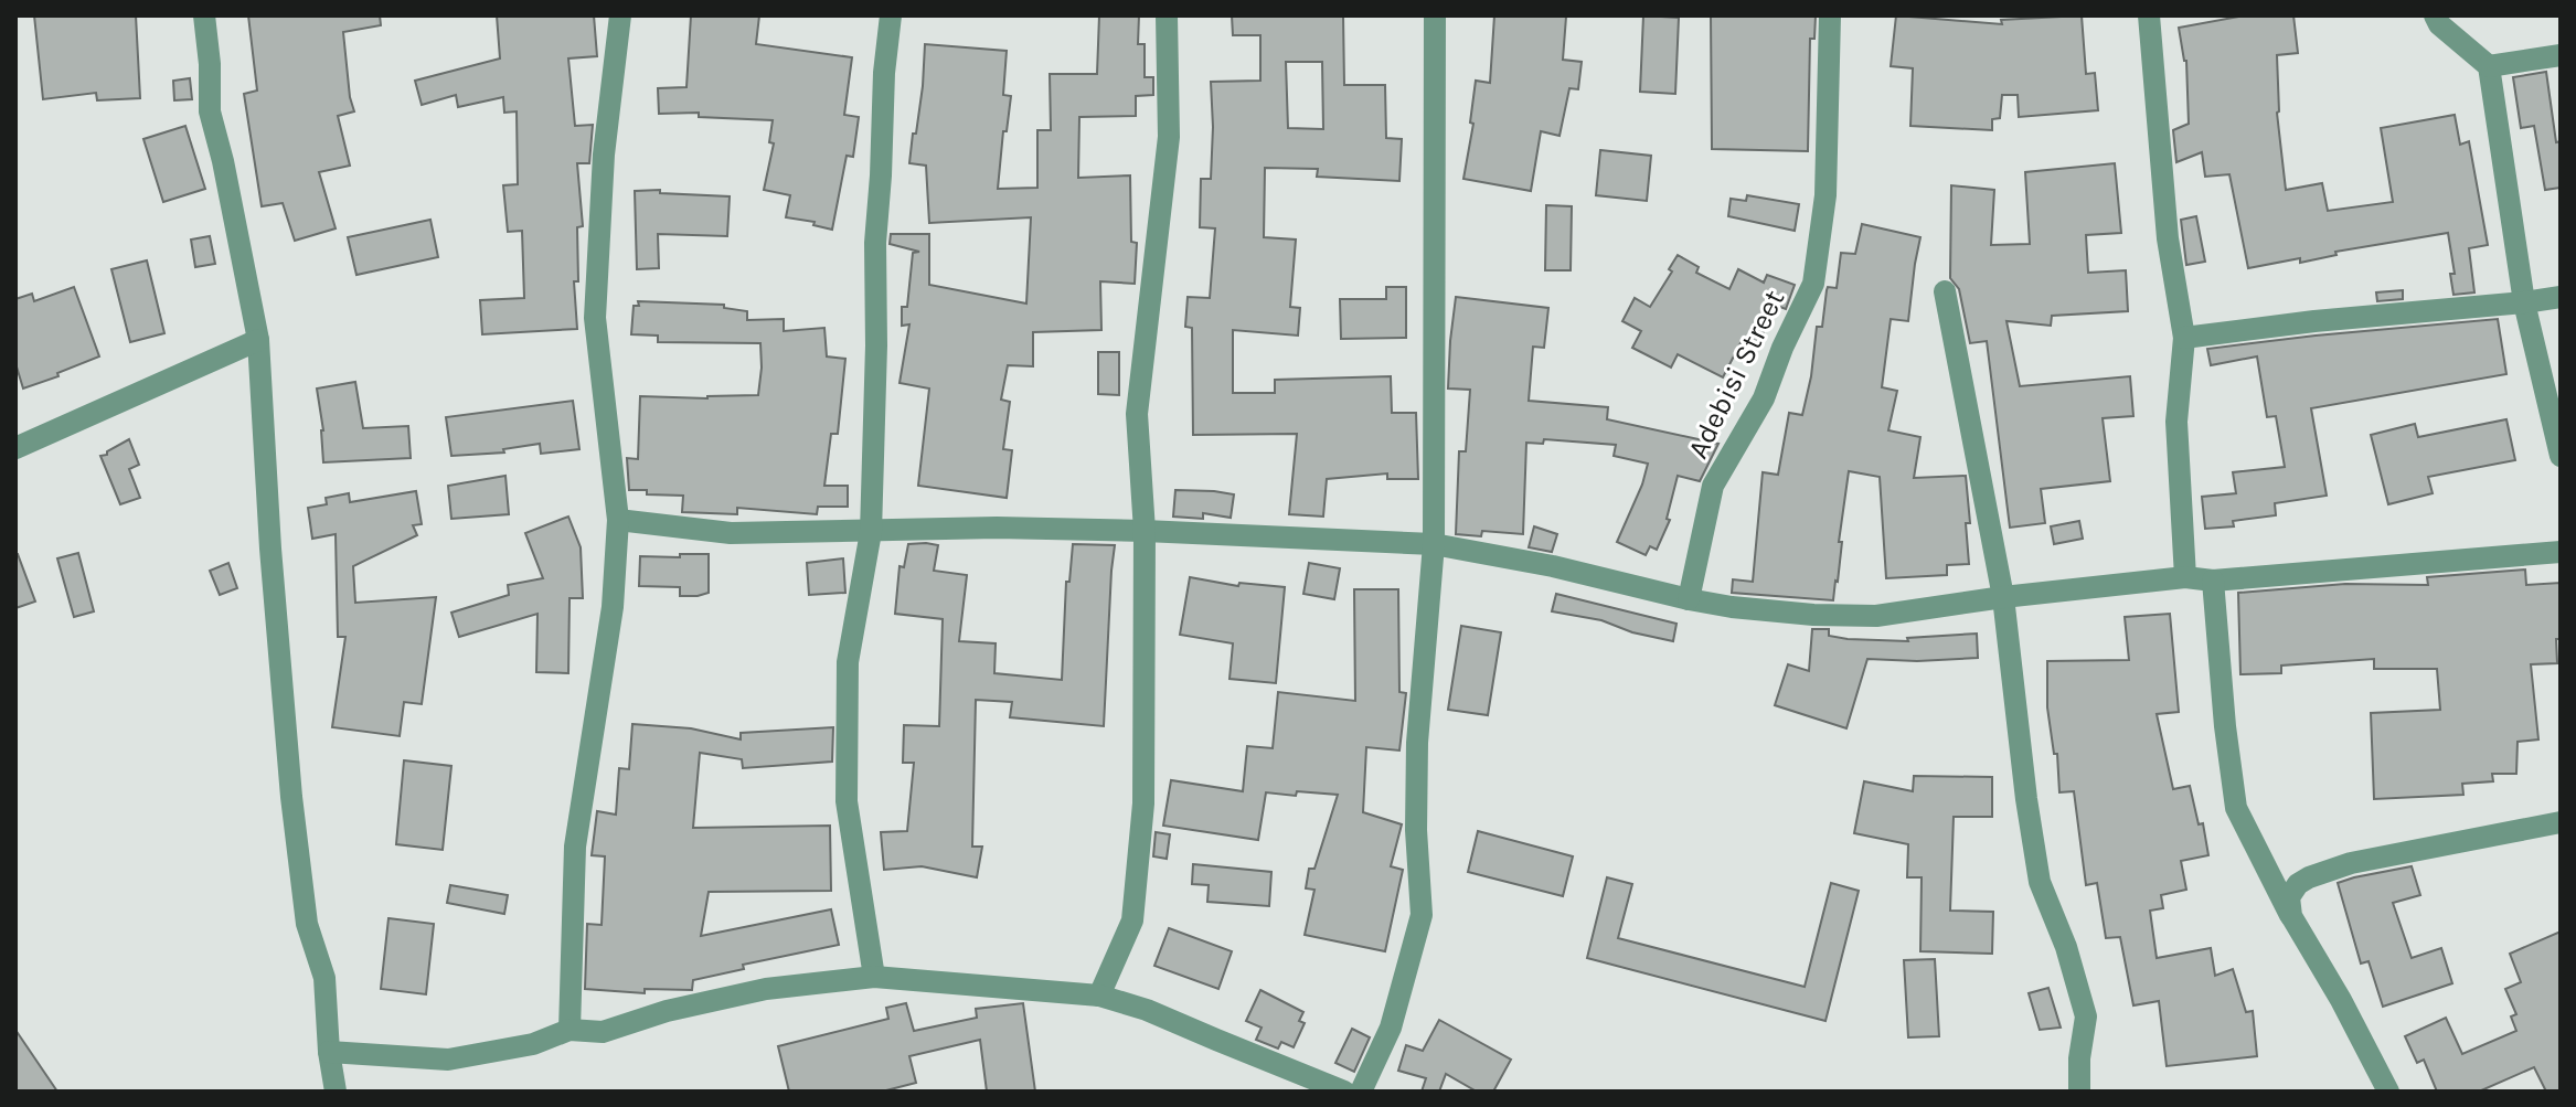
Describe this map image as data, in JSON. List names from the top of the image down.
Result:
{
  "streets": {
    "street": ["Adebisi Street"]
  }
}
